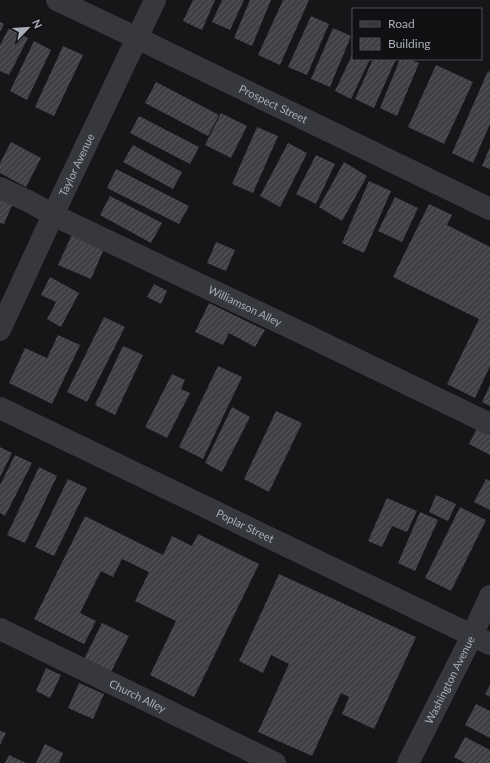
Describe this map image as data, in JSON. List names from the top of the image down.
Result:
{
  "streets": {
    "street": [
      "Prospect Street",
      "Taylor Avenue",
      "Williamson Alley",
      "Poplar Street",
      "Washington Avenue",
      "Church Alley"
    ]
  },
  "crossings": [
    ["Prospect Street", "Taylor Avenue"],
    ["Taylor Avenue", "Williamson Alley"],
    ["Poplar Street", "Washington Avenue"]
  ],
  "legend": ["Road", "Building"],
  "north": "top right"
}
